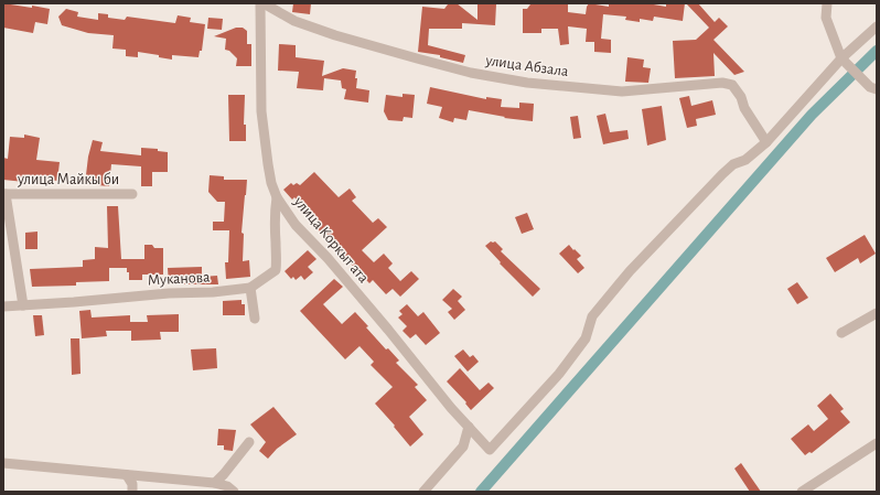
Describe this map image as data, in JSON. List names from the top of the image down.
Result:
{
  "streets": {
    "street": [
      "улица Абзала",
      "улица Майкы би",
      "улица Коркыт ата",
      "Муканова"
    ]
  },
  "crossings": [
    ["улица Абзала", "улица Коркыт ата"]
  ]
}
